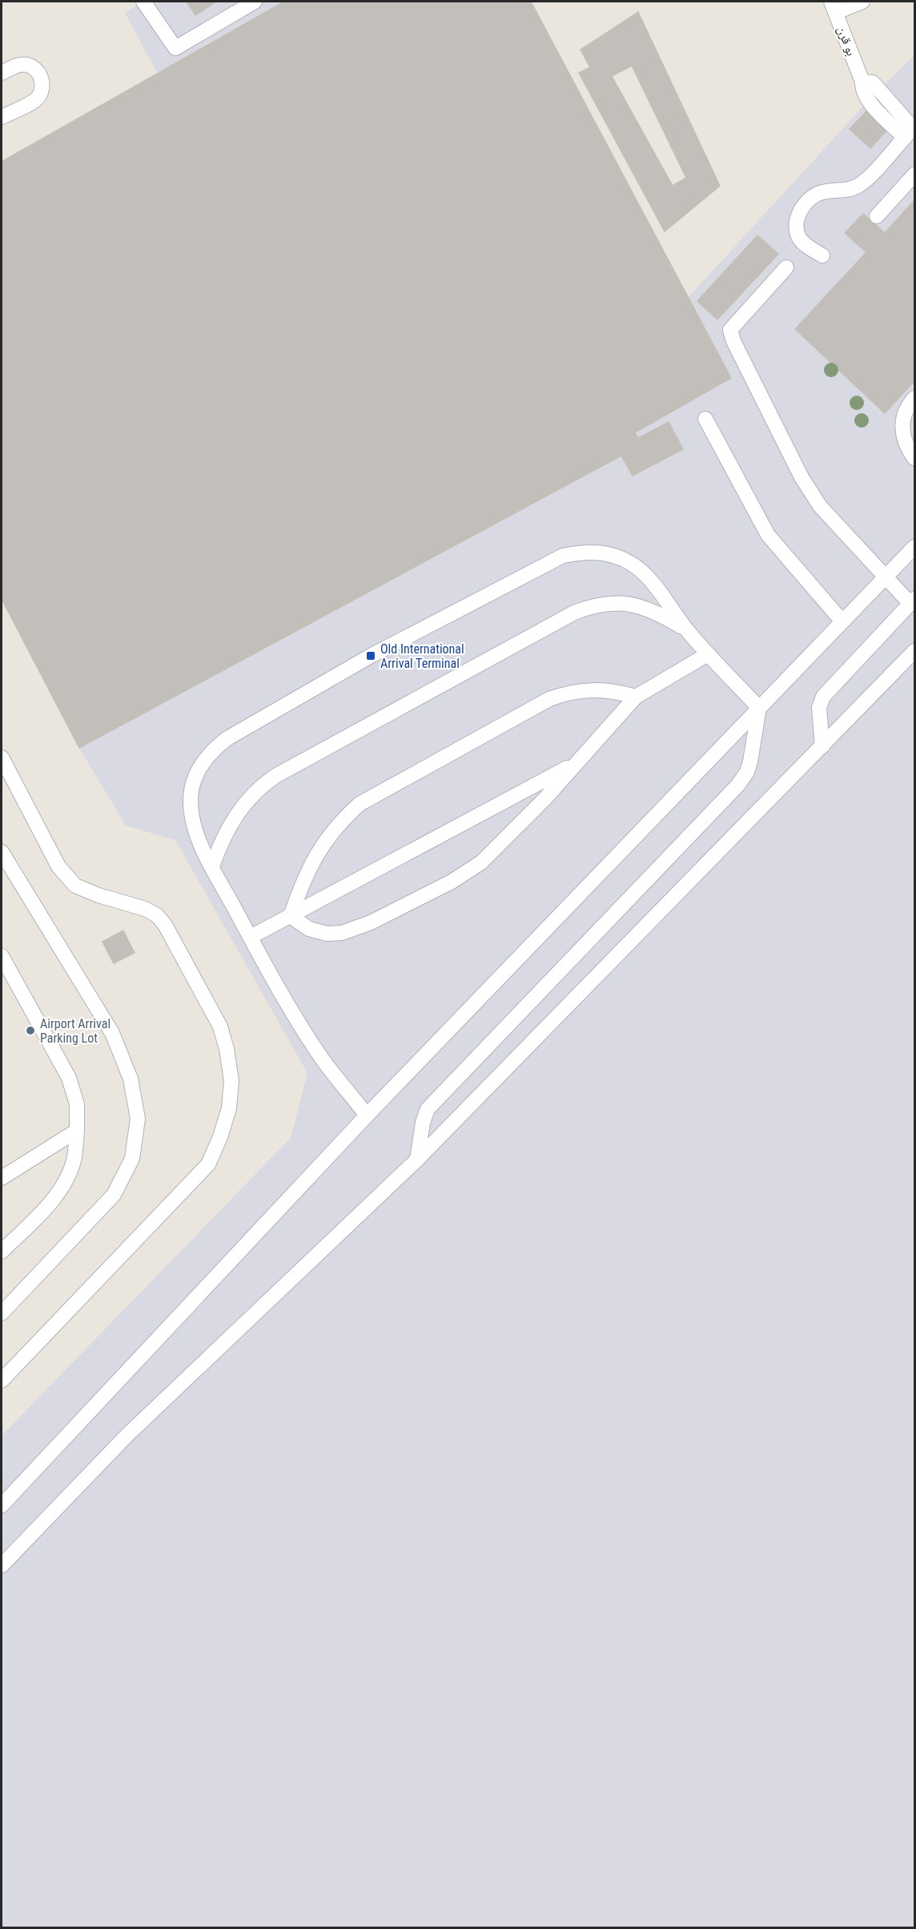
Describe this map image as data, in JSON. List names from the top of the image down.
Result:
{
  "streets": {
    "lane": ["بو قرن"]
  },
  "places": {
    "transit": ["Old International Arrival Terminal"],
    "other": ["Airport Arrival Parking Lot"]
  }
}
